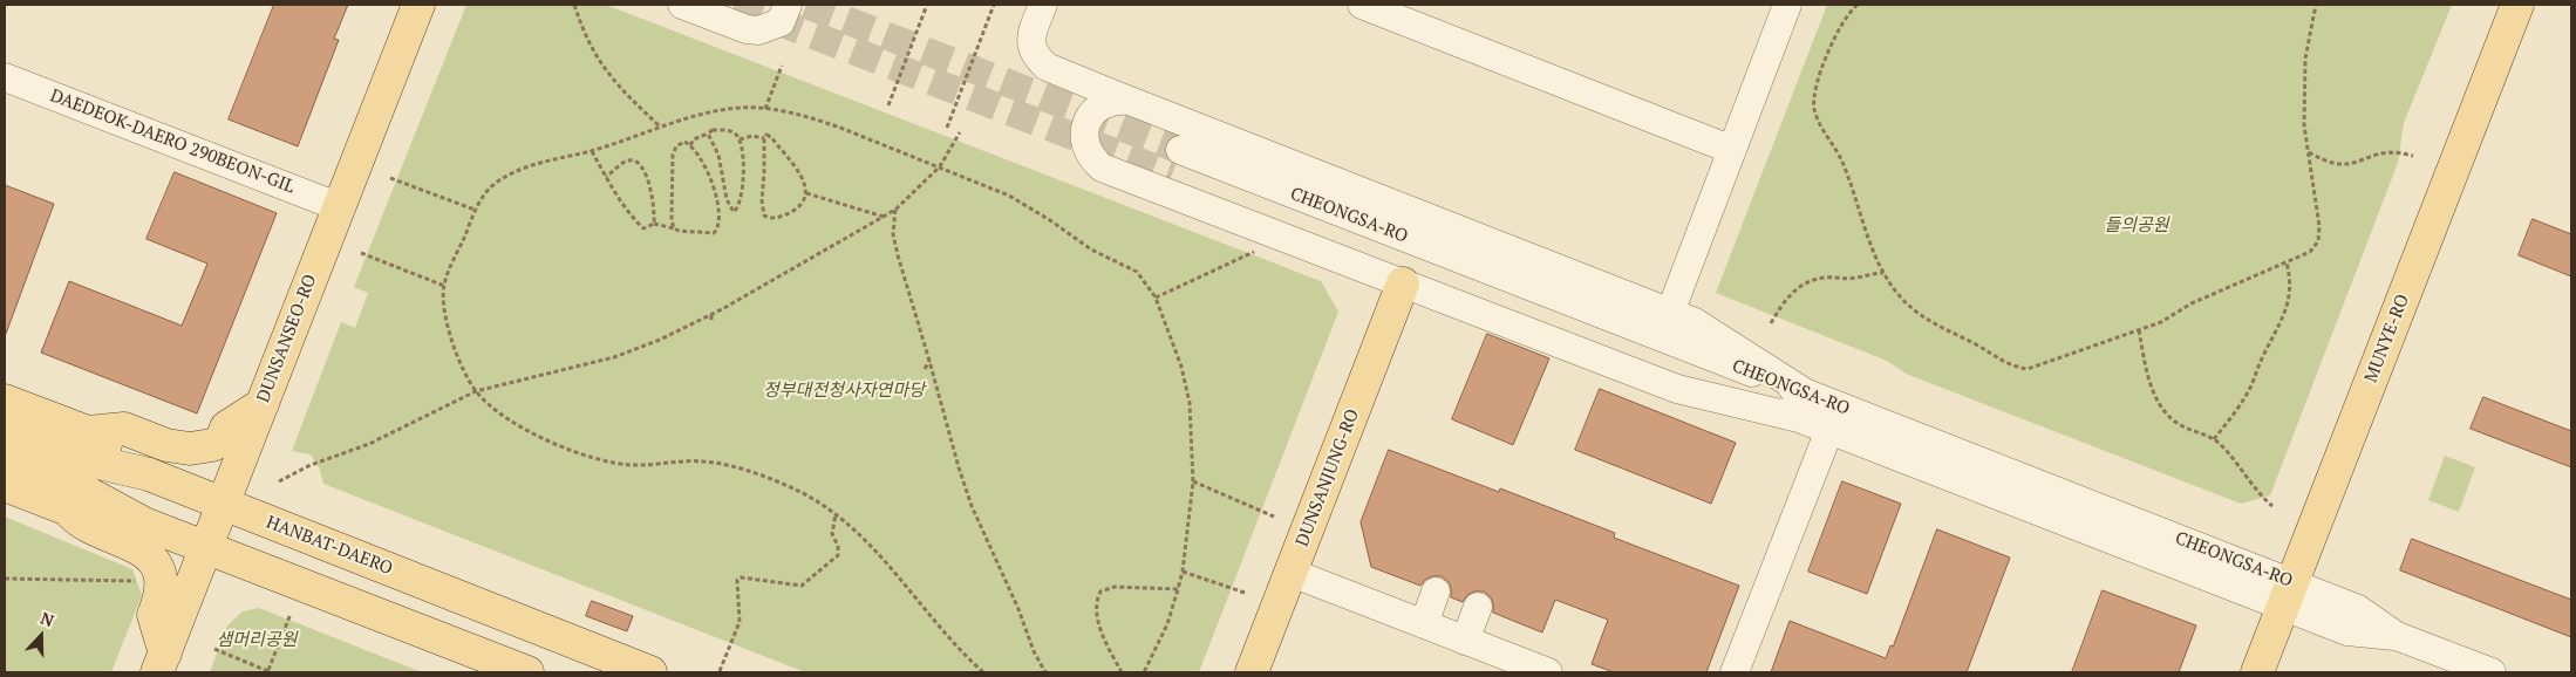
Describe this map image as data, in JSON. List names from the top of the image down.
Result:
{
  "streets": {
    "main road": [
      "DUNSANSEO-RO",
      "MUNYE-RO",
      "DUNSANJUNG-RO",
      "HANBAT-DAERO"
    ],
    "street": ["DAEDEOK-DAERO 290BEON-GIL", "CHEONGSA-RO"]
  },
  "crossings": [
    ["DAEDEOK-DAERO 290BEON-GIL", "DUNSANSEO-RO"],
    ["CHEONGSA-RO", "MUNYE-RO"],
    ["DUNSANSEO-RO", "HANBAT-DAERO"]
  ],
  "parks": ["들의공원", "정부대전청사자연마당", "샘머리공원"],
  "north": "top"
}
